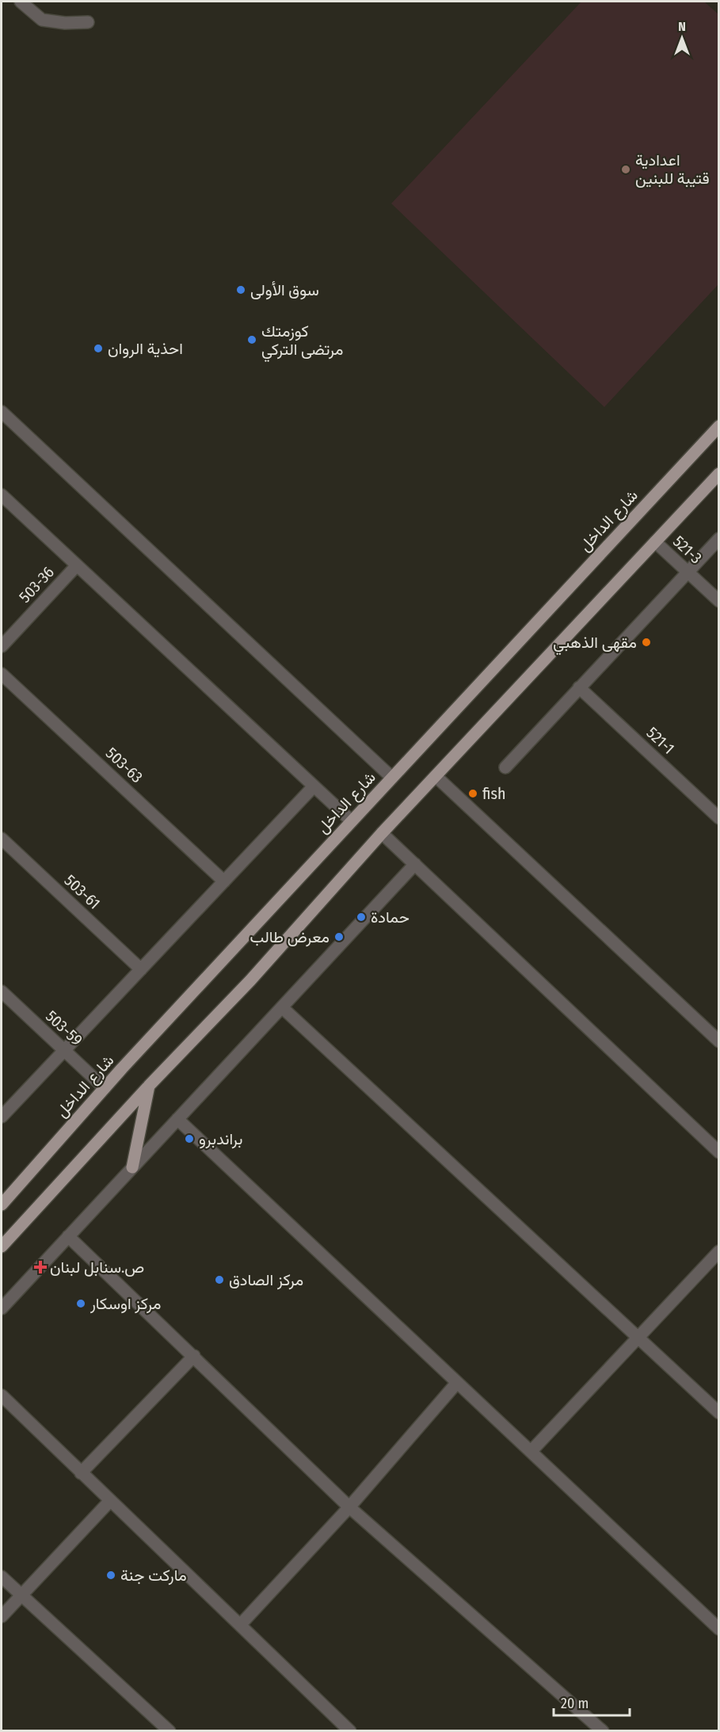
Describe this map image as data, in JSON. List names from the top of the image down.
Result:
{
  "streets": {
    "main road": ["شارع الداخل"],
    "street": [
      "521-3",
      "503-36",
      "521-1",
      "503-63",
      "503-61",
      "503-59"
    ]
  },
  "crossings": [
    ["شارع الداخل", "503-59"]
  ],
  "places": {
    "other": [
      "اعدادية قتيبة للبنين",
      "سوق الأولى",
      "كوزمتك مرتضى التركي",
      "احذية الروان",
      "مقهى الذهبي",
      "fish",
      "حمادة",
      "معرض طالب",
      "براندبرو",
      "مركز الصادق",
      "مركز اوسكار",
      "ماركت جنة"
    ],
    "health": ["ص.سنابل لبنان"]
  },
  "scale_bar": "20 m",
  "north": "top"
}
